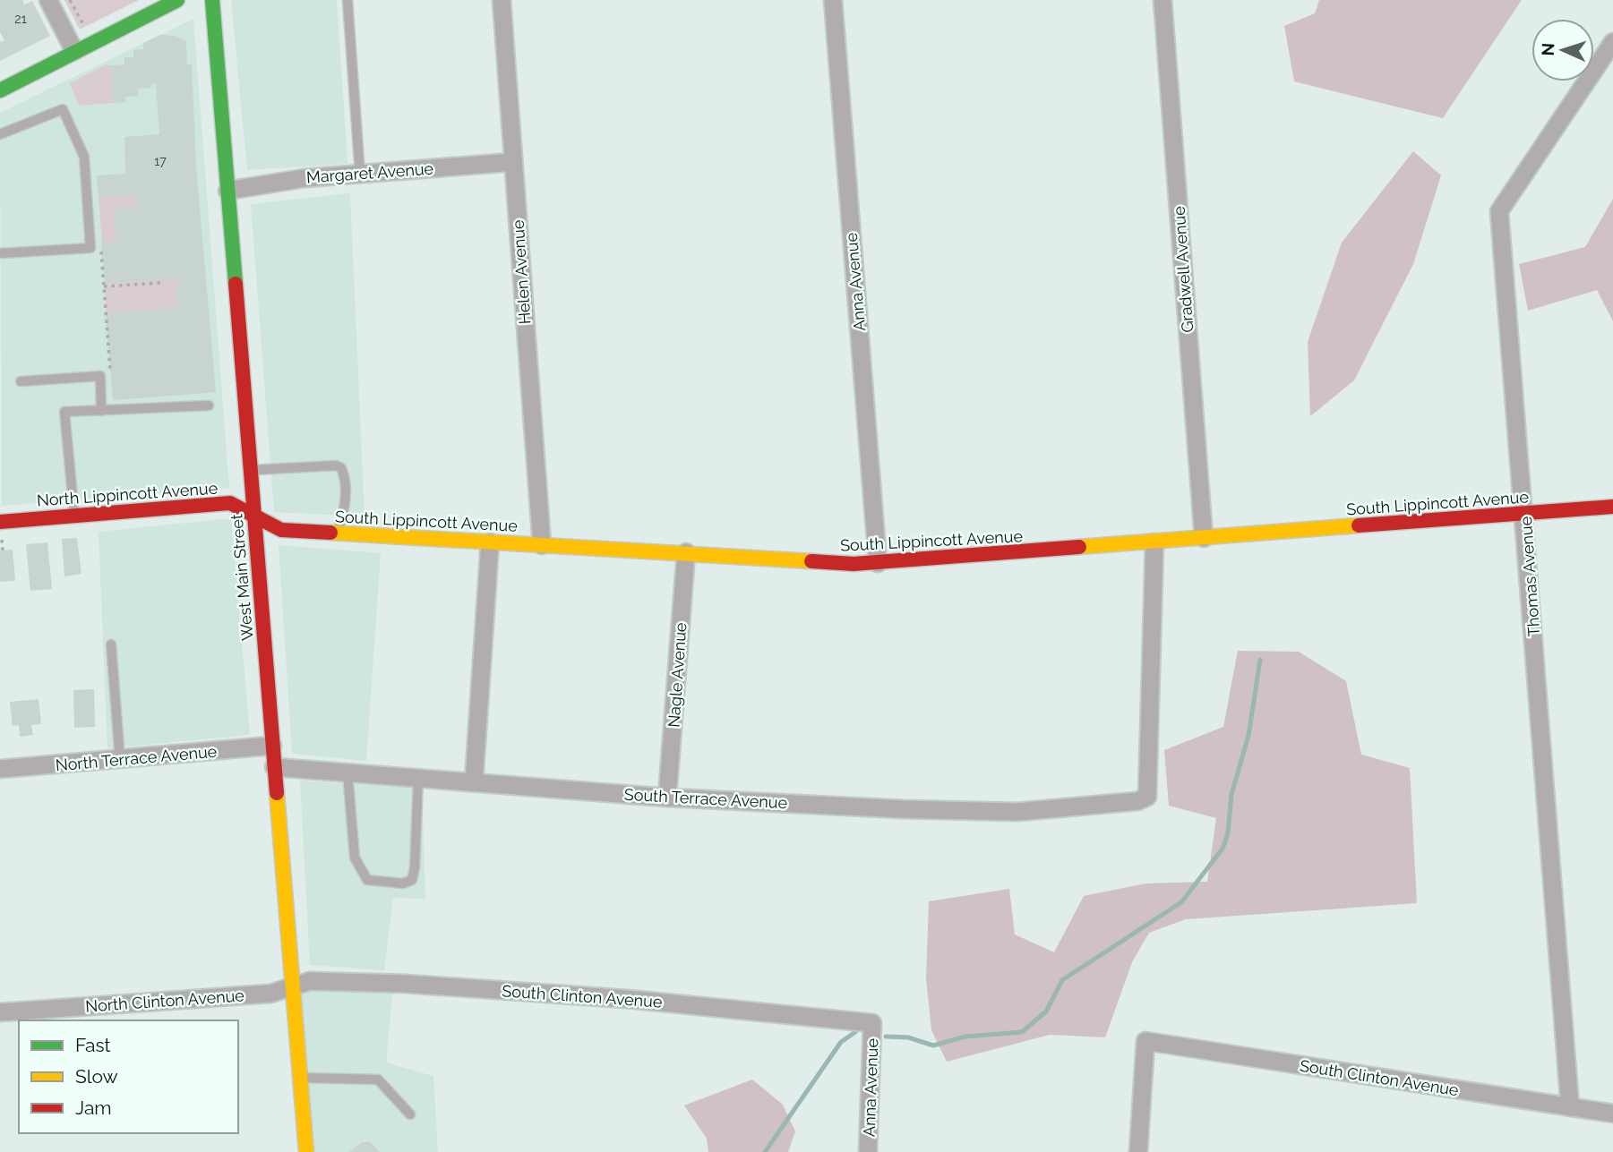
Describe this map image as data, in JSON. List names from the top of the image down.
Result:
{
  "streets": {
    "street": [
      "Margaret Avenue",
      "Gradwell Avenue",
      "Helen Avenue",
      "Anna Avenue",
      "North Lippincott Avenue",
      "South Lippincott Avenue",
      "Thomas Avenue",
      "West Main Street",
      "Nagle Avenue",
      "North Terrace Avenue",
      "South Terrace Avenue",
      "South Clinton Avenue",
      "North Clinton Avenue"
    ]
  },
  "crossings": [
    ["Margaret Avenue", "Helen Avenue"],
    ["Margaret Avenue", "West Main Street"],
    ["Gradwell Avenue", "South Lippincott Avenue"],
    ["Helen Avenue", "South Lippincott Avenue"],
    ["Anna Avenue", "South Lippincott Avenue"],
    ["Anna Avenue", "South Clinton Avenue"],
    ["North Lippincott Avenue", "South Lippincott Avenue"],
    ["North Lippincott Avenue", "West Main Street"],
    ["South Lippincott Avenue", "Thomas Avenue"],
    ["South Lippincott Avenue", "West Main Street"],
    ["South Lippincott Avenue", "Nagle Avenue"],
    ["South Lippincott Avenue", "South Terrace Avenue"],
    ["Thomas Avenue", "South Clinton Avenue"],
    ["West Main Street", "North Terrace Avenue"],
    ["West Main Street", "South Terrace Avenue"],
    ["West Main Street", "South Clinton Avenue"],
    ["West Main Street", "North Clinton Avenue"],
    ["Nagle Avenue", "South Terrace Avenue"],
    ["South Clinton Avenue", "North Clinton Avenue"]
  ],
  "house_numbers": ["21", "17"],
  "legend": ["Fast", "Slow", "Jam"],
  "north": "left"
}
